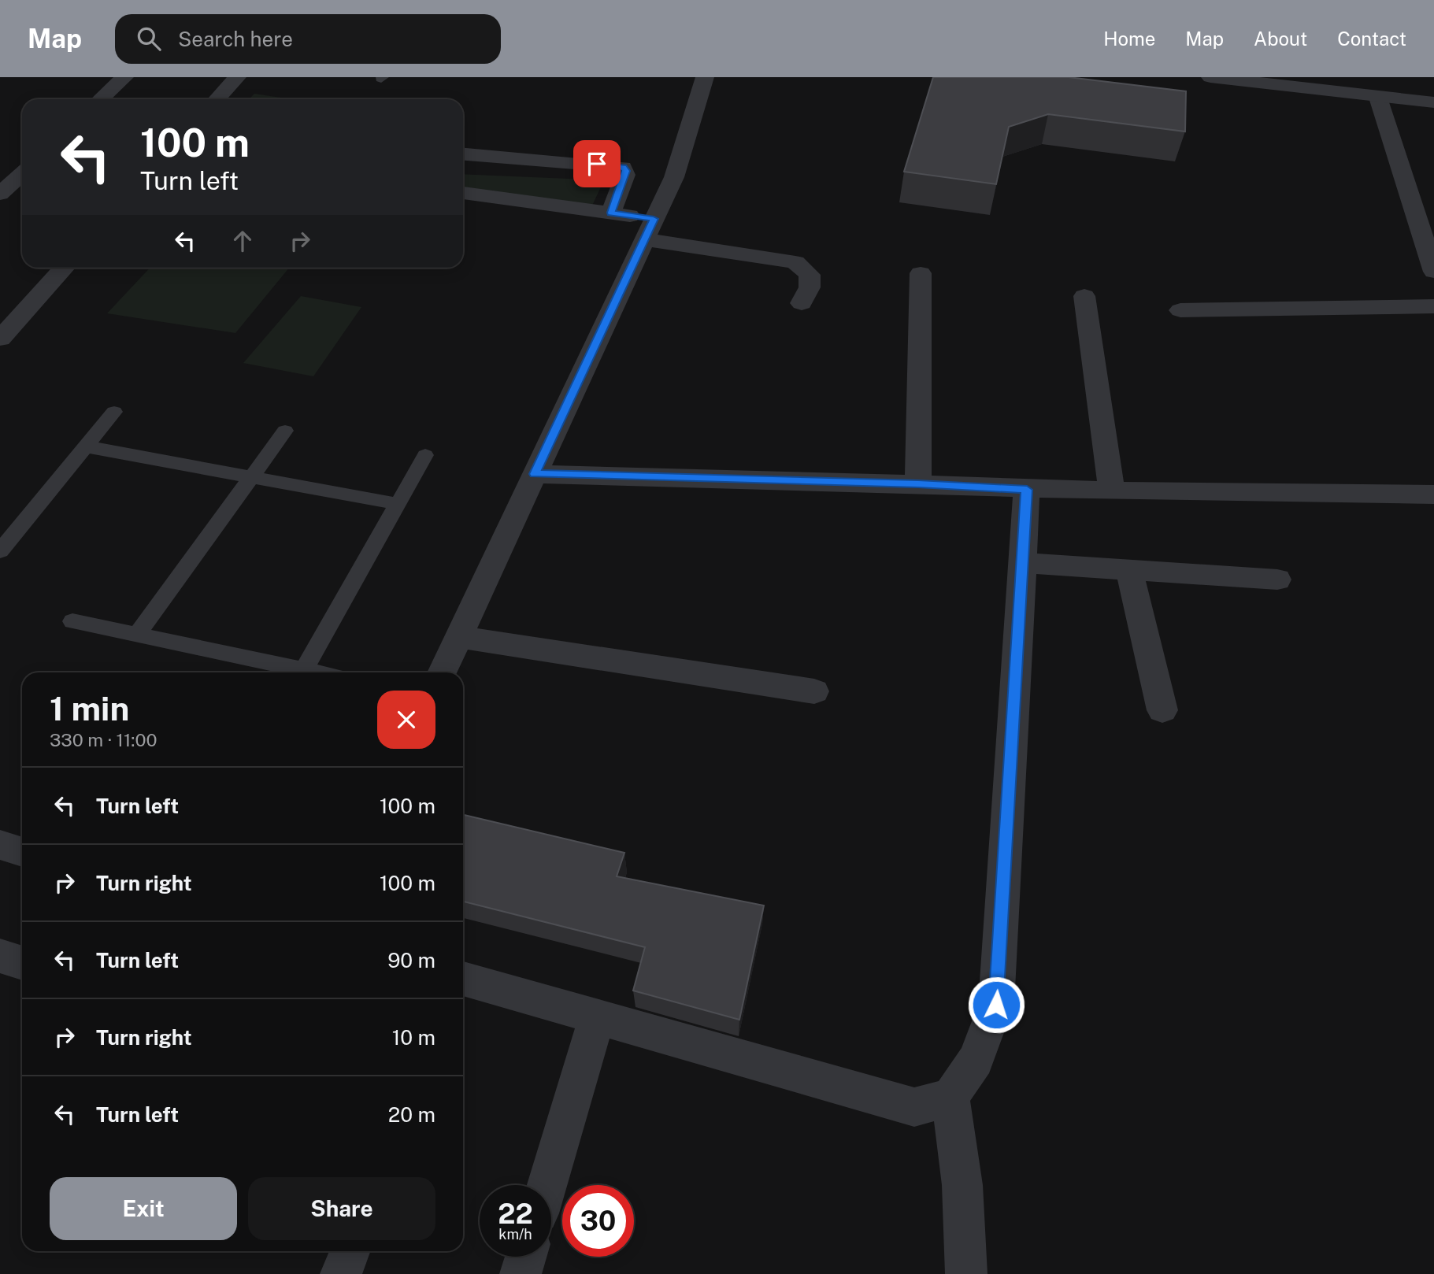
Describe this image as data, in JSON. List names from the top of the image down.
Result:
{
  "page": {
    "header": "Map",
    "search": "Search here",
    "nav": [
      "Home",
      "Map",
      "About",
      "Contact"
    ],
    "turn": ["100 m", "Turn left"],
    "heading": ["1 min", "330 m · 11:00"],
    "list": [
      {
        "name": "Turn left",
        "value": "100 m"
      },
      {
        "name": "Turn right",
        "value": "100 m"
      },
      {
        "name": "Turn left",
        "value": "90 m"
      },
      {
        "name": "Turn right",
        "value": "10 m"
      },
      {
        "name": "Turn left",
        "value": "20 m"
      }
    ],
    "buttons": ["Exit", "Share"],
    "speed": "22 km/h",
    "limit": "30"
  }
}
